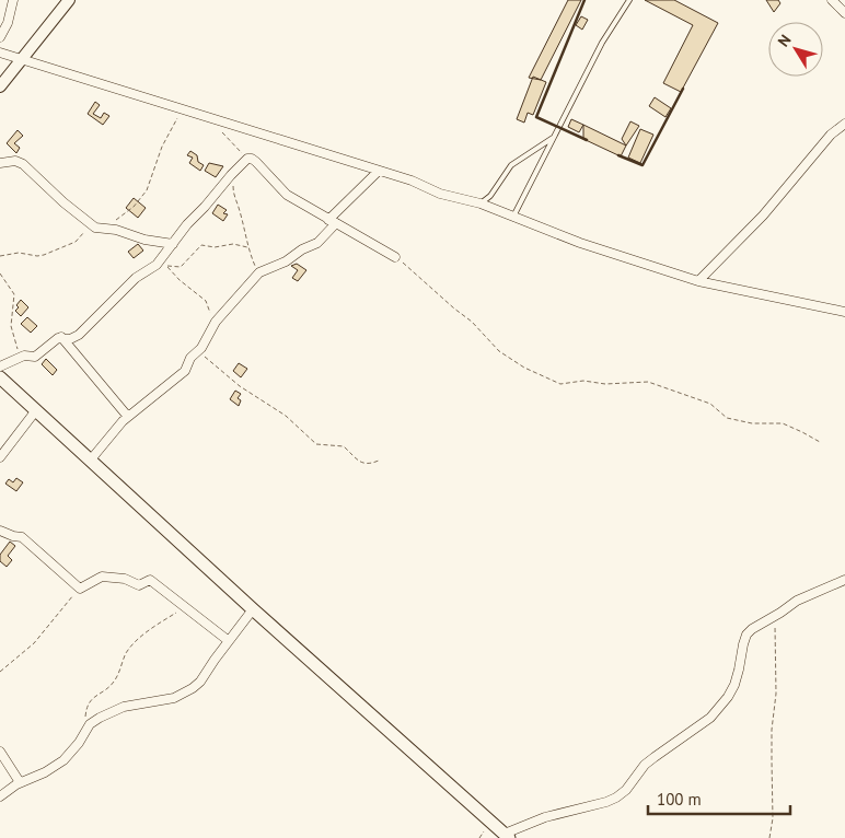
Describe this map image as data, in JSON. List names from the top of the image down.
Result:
{
  "scale_bar": "100 m",
  "north": "top left"
}
